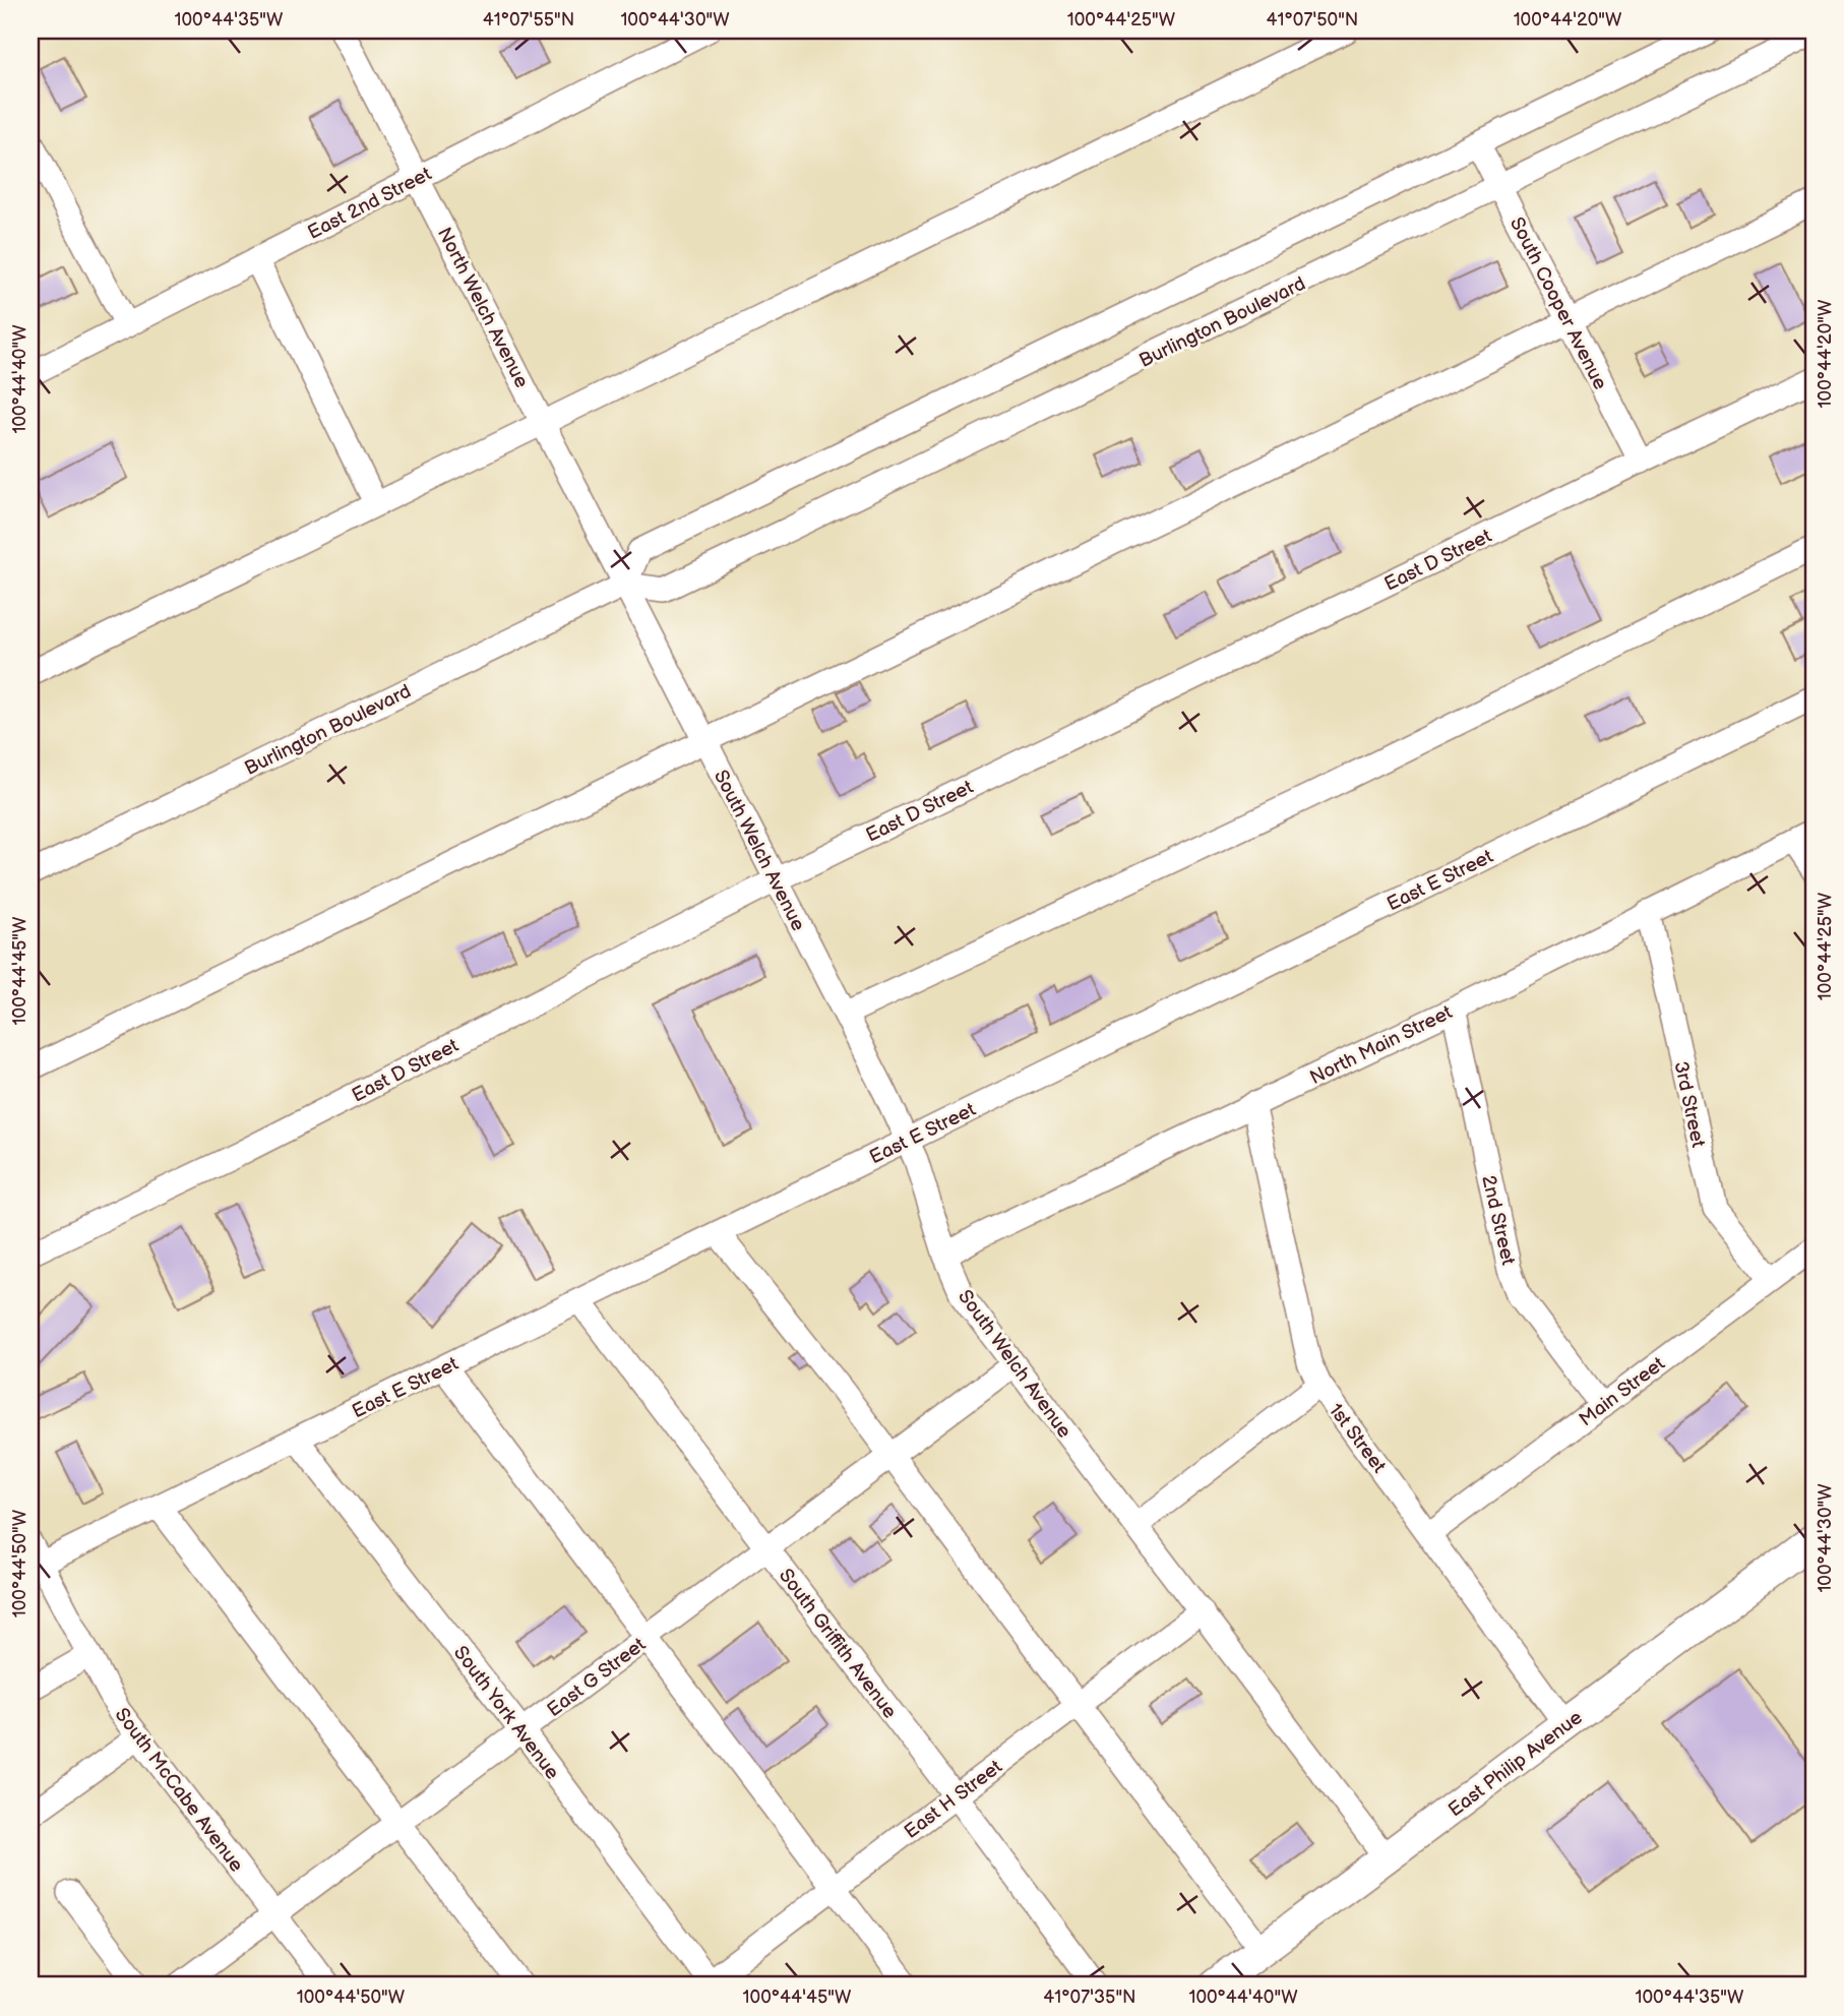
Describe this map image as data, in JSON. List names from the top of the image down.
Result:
{
  "streets": {
    "main road": ["East Philip Avenue"],
    "street": [
      "East 2nd Street",
      "South Cooper Avenue",
      "North Welch Avenue",
      "Burlington Boulevard",
      "East D Street",
      "South Welch Avenue",
      "East E Street",
      "North Main Street",
      "3rd Street",
      "2nd Street",
      "Main Street",
      "1st Street",
      "South Griffith Avenue",
      "East G Street",
      "South York Avenue",
      "South McCabe Avenue",
      "East H Street"
    ]
  },
  "crossings": [
    ["East 2nd Street", "North Welch Avenue"],
    ["South Cooper Avenue", "Burlington Boulevard"],
    ["South Cooper Avenue", "East D Street"],
    ["North Welch Avenue", "Burlington Boulevard"],
    ["North Welch Avenue", "South Welch Avenue"],
    ["Burlington Boulevard", "South Welch Avenue"],
    ["East D Street", "South Welch Avenue"],
    ["South Welch Avenue", "East E Street"],
    ["South Welch Avenue", "North Main Street"],
    ["South Welch Avenue", "East G Street"],
    ["South Welch Avenue", "East Philip Avenue"],
    ["South Welch Avenue", "East H Street"],
    ["East E Street", "South Griffith Avenue"],
    ["East E Street", "South York Avenue"],
    ["East E Street", "South McCabe Avenue"],
    ["North Main Street", "3rd Street"],
    ["North Main Street", "2nd Street"],
    ["North Main Street", "1st Street"],
    ["3rd Street", "Main Street"],
    ["2nd Street", "Main Street"],
    ["Main Street", "1st Street"],
    ["1st Street", "East Philip Avenue"],
    ["South Griffith Avenue", "East G Street"],
    ["South Griffith Avenue", "East H Street"],
    ["East G Street", "South York Avenue"],
    ["East G Street", "South McCabe Avenue"],
    ["South York Avenue", "East H Street"]
  ],
  "coordinates": [
    "100°44'35\"W",
    "41°07'55\"N",
    "100°44'30\"W",
    "100°44'25\"W",
    "41°07'50\"N",
    "100°44'20\"W",
    "100°44'40\"W",
    "100°44'45\"W",
    "100°44'50\"W",
    "41°07'35\"N"
  ]
}
